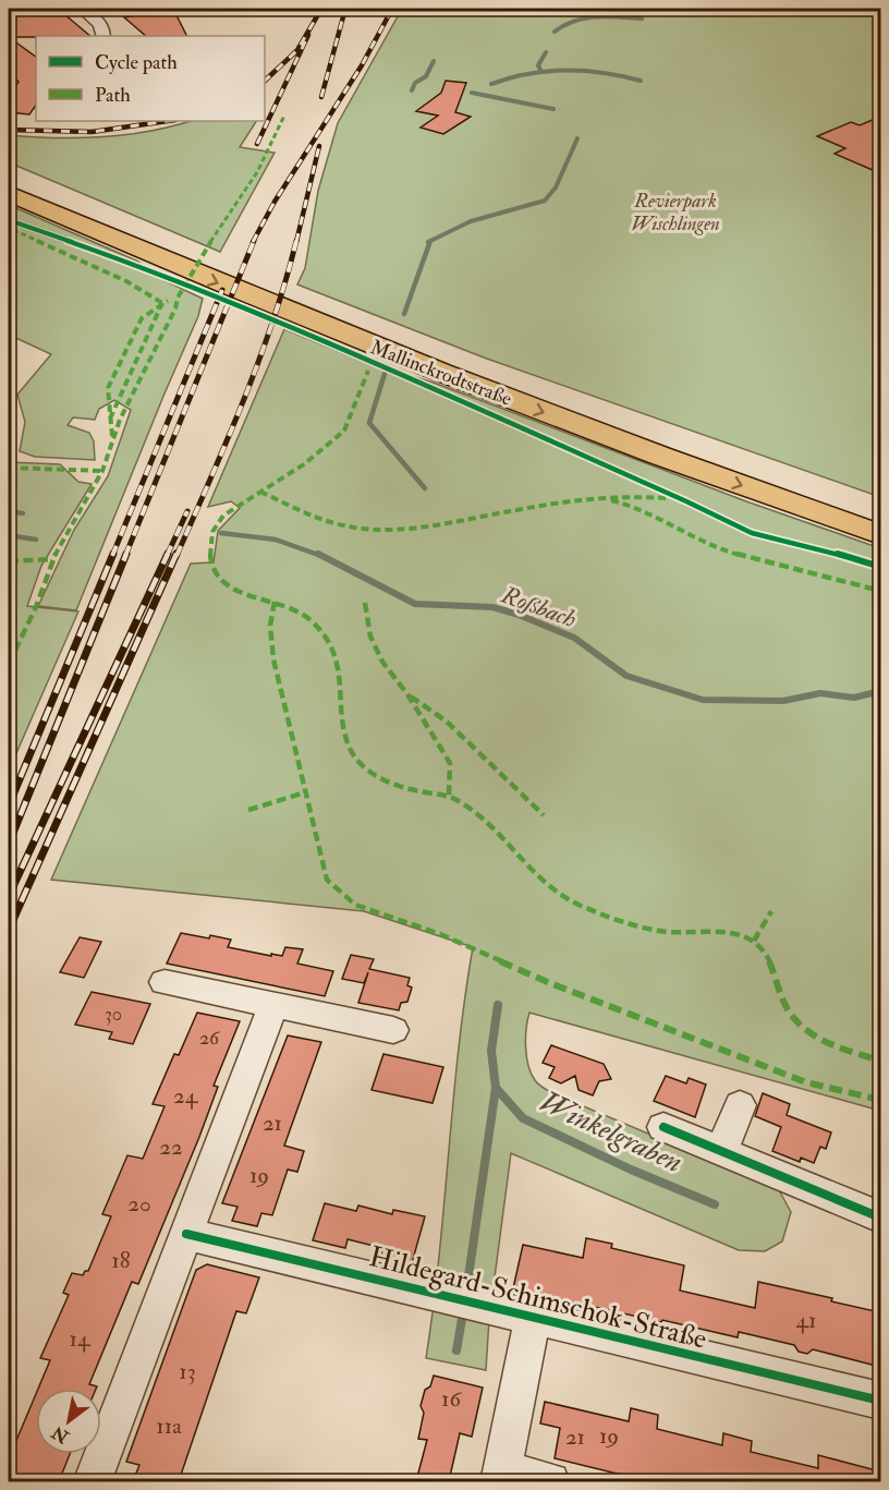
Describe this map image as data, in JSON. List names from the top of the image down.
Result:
{
  "streets": {
    "highway": ["Mallinckrodtstraße"],
    "street": ["Hildegard-Schimschok-Straße"]
  },
  "water": ["Roßbach", "Winkelgraben"],
  "parks": ["Revierpark Wischlingen"],
  "house_numbers": [
    "30",
    "26",
    "24",
    "21",
    "22",
    "19",
    "20",
    "18",
    "41",
    "14",
    "13",
    "16",
    "11a",
    "19",
    "21"
  ],
  "legend": ["Cycle path", "Path"],
  "north": "bottom left"
}
